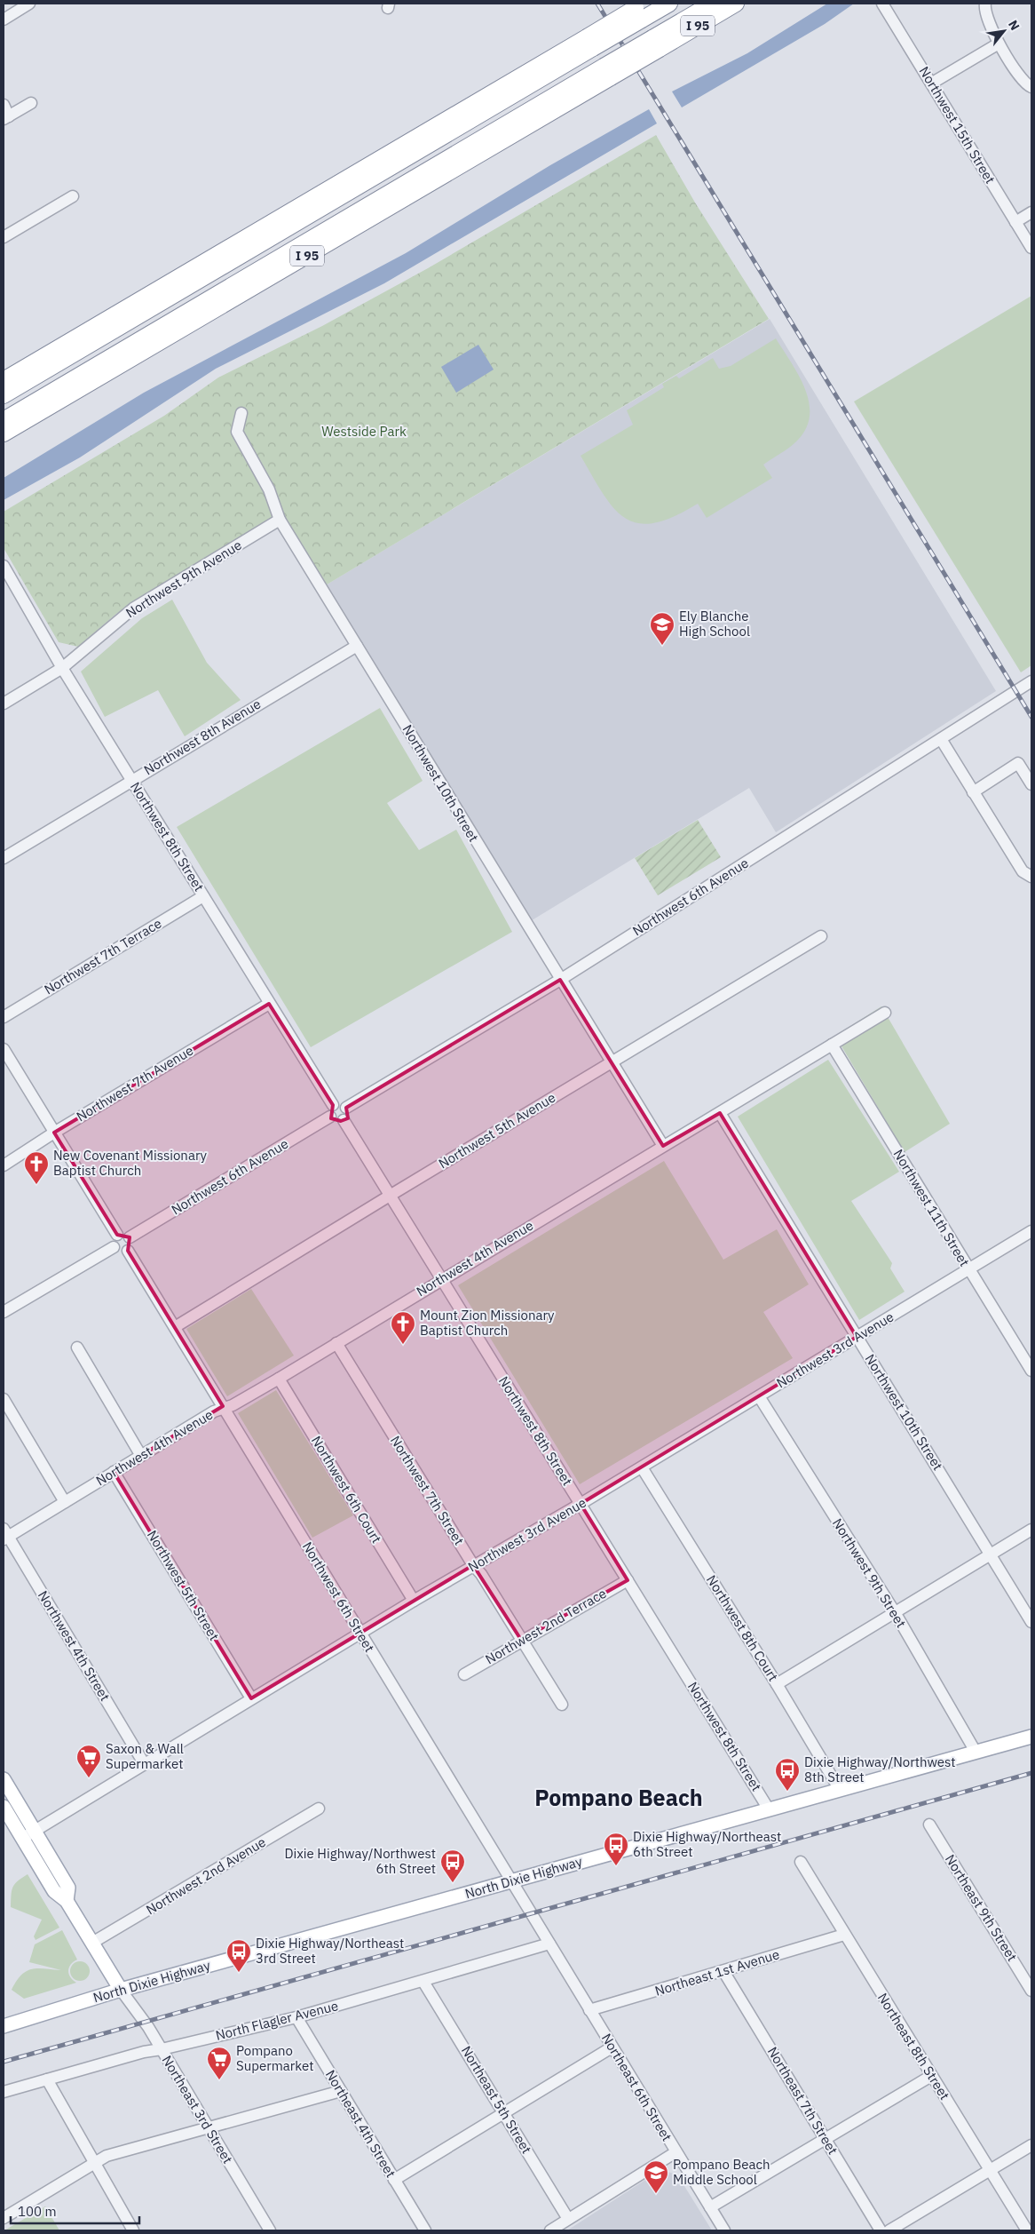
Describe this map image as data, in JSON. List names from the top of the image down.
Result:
{
  "streets": {
    "highway": ["I 95"],
    "main road": ["North Dixie Highway"],
    "street": [
      "Northwest 15th Street",
      "Northwest 9th Avenue",
      "Northwest 8th Avenue",
      "Northwest 10th Street",
      "Northwest 8th Street",
      "Northwest 6th Avenue",
      "Northwest 7th Terrace",
      "Northwest 7th Avenue",
      "Northwest 5th Avenue",
      "Northwest 11th Street",
      "Northwest 4th Avenue",
      "Northwest 3rd Avenue",
      "Northwest 6th Court",
      "Northwest 7th Street",
      "Northwest 9th Street",
      "Northwest 5th Street",
      "Northwest 6th Street",
      "Northwest 2nd Terrace",
      "Northwest 8th Court",
      "Northwest 4th Street",
      "Northwest 2nd Avenue",
      "Northeast 9th Street",
      "Northeast 1st Avenue",
      "North Flagler Avenue",
      "Northeast 8th Street",
      "Northeast 6th Street",
      "Northeast 5th Street",
      "Northeast 7th Street",
      "Northeast 3rd Street",
      "Northeast 4th Street"
    ]
  },
  "crossings": [
    ["Northwest 9th Avenue", "Northwest 10th Street"],
    ["Northwest 9th Avenue", "Northwest 8th Street"],
    ["Northwest 8th Avenue", "Northwest 10th Street"],
    ["Northwest 8th Avenue", "Northwest 8th Street"],
    ["Northwest 10th Street", "Northwest 6th Avenue"],
    ["Northwest 10th Street", "Northwest 5th Avenue"],
    ["Northwest 10th Street", "Northwest 4th Avenue"],
    ["Northwest 10th Street", "Northwest 3rd Avenue"],
    ["Northwest 8th Street", "Northwest 6th Avenue"],
    ["Northwest 8th Street", "Northwest 7th Terrace"],
    ["Northwest 8th Street", "Northwest 7th Avenue"],
    ["Northwest 8th Street", "Northwest 5th Avenue"],
    ["Northwest 8th Street", "Northwest 4th Avenue"],
    ["Northwest 8th Street", "Northwest 3rd Avenue"],
    ["Northwest 8th Street", "Northwest 2nd Terrace"],
    ["Northwest 8th Street", "North Dixie Highway"],
    ["Northwest 6th Avenue", "Northwest 6th Street"],
    ["Northwest 5th Avenue", "Northwest 6th Street"],
    ["Northwest 11th Street", "Northwest 4th Avenue"],
    ["Northwest 11th Street", "Northwest 3rd Avenue"],
    ["Northwest 4th Avenue", "Northwest 6th Court"],
    ["Northwest 4th Avenue", "Northwest 7th Street"],
    ["Northwest 4th Avenue", "Northwest 5th Street"],
    ["Northwest 4th Avenue", "Northwest 6th Street"],
    ["Northwest 4th Avenue", "Northwest 4th Street"],
    ["Northwest 3rd Avenue", "Northwest 6th Court"],
    ["Northwest 3rd Avenue", "Northwest 7th Street"],
    ["Northwest 3rd Avenue", "Northwest 9th Street"],
    ["Northwest 3rd Avenue", "Northwest 5th Street"],
    ["Northwest 3rd Avenue", "Northwest 6th Street"],
    ["Northwest 3rd Avenue", "Northwest 8th Court"],
    ["Northwest 3rd Avenue", "Northwest 4th Street"],
    ["Northwest 7th Street", "Northwest 2nd Terrace"],
    ["Northwest 9th Street", "North Dixie Highway"],
    ["Northwest 6th Street", "North Dixie Highway"],
    ["Northwest 6th Street", "North Flagler Avenue"],
    ["Northwest 6th Street", "Northeast 6th Street"],
    ["Northwest 8th Court", "North Dixie Highway"],
    ["North Dixie Highway", "Northeast 3rd Street"],
    ["Northeast 1st Avenue", "Northeast 8th Street"],
    ["Northeast 1st Avenue", "Northeast 6th Street"],
    ["Northeast 1st Avenue", "Northeast 7th Street"],
    ["North Flagler Avenue", "Northeast 6th Street"],
    ["North Flagler Avenue", "Northeast 5th Street"],
    ["North Flagler Avenue", "Northeast 3rd Street"],
    ["North Flagler Avenue", "Northeast 4th Street"]
  ],
  "districts": ["Pompano Beach"],
  "parks": ["Westside Park"],
  "places": {
    "school or university": ["Ely Blanche High School", "Pompano Beach Middle School"],
    "church": ["New Covenant Missionary Baptist Church", "Mount Zion Missionary Baptist Church"],
    "supermarket": ["Saxon & Wall Supermarket", "Pompano Supermarket"],
    "bus stop": [
      "Dixie Highway/Northwest 8th Street",
      "Dixie Highway/Northeast 6th Street",
      "Dixie Highway/Northwest 6th Street",
      "Dixie Highway/Northeast 3rd Street"
    ]
  },
  "scale_bar": "100 m",
  "north": "top right"
}
